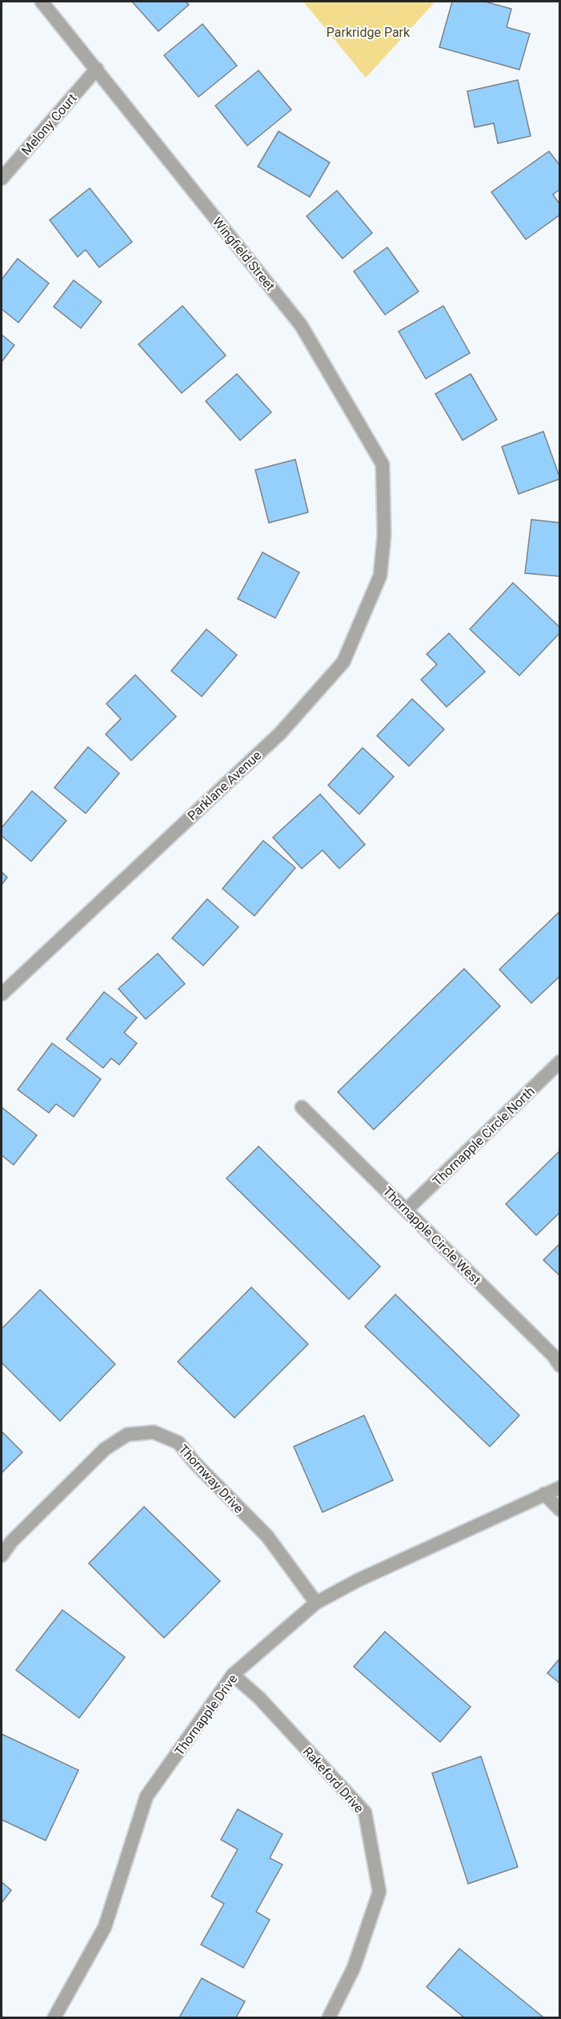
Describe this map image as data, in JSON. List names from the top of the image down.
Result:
{
  "streets": {
    "street": [
      "Melony Court",
      "Wingfield Street",
      "Parklane Avenue",
      "Thornapple Circle North",
      "Thornapple Circle West",
      "Thornway Drive",
      "Thornapple Drive",
      "Rakeford Drive"
    ]
  },
  "crossings": [
    ["Melony Court", "Wingfield Street"],
    ["Wingfield Street", "Parklane Avenue"],
    ["Thornapple Circle North", "Thornapple Circle West"],
    ["Thornway Drive", "Thornapple Drive"],
    ["Thornapple Drive", "Rakeford Drive"]
  ],
  "parks": ["Parkridge Park"]
}
